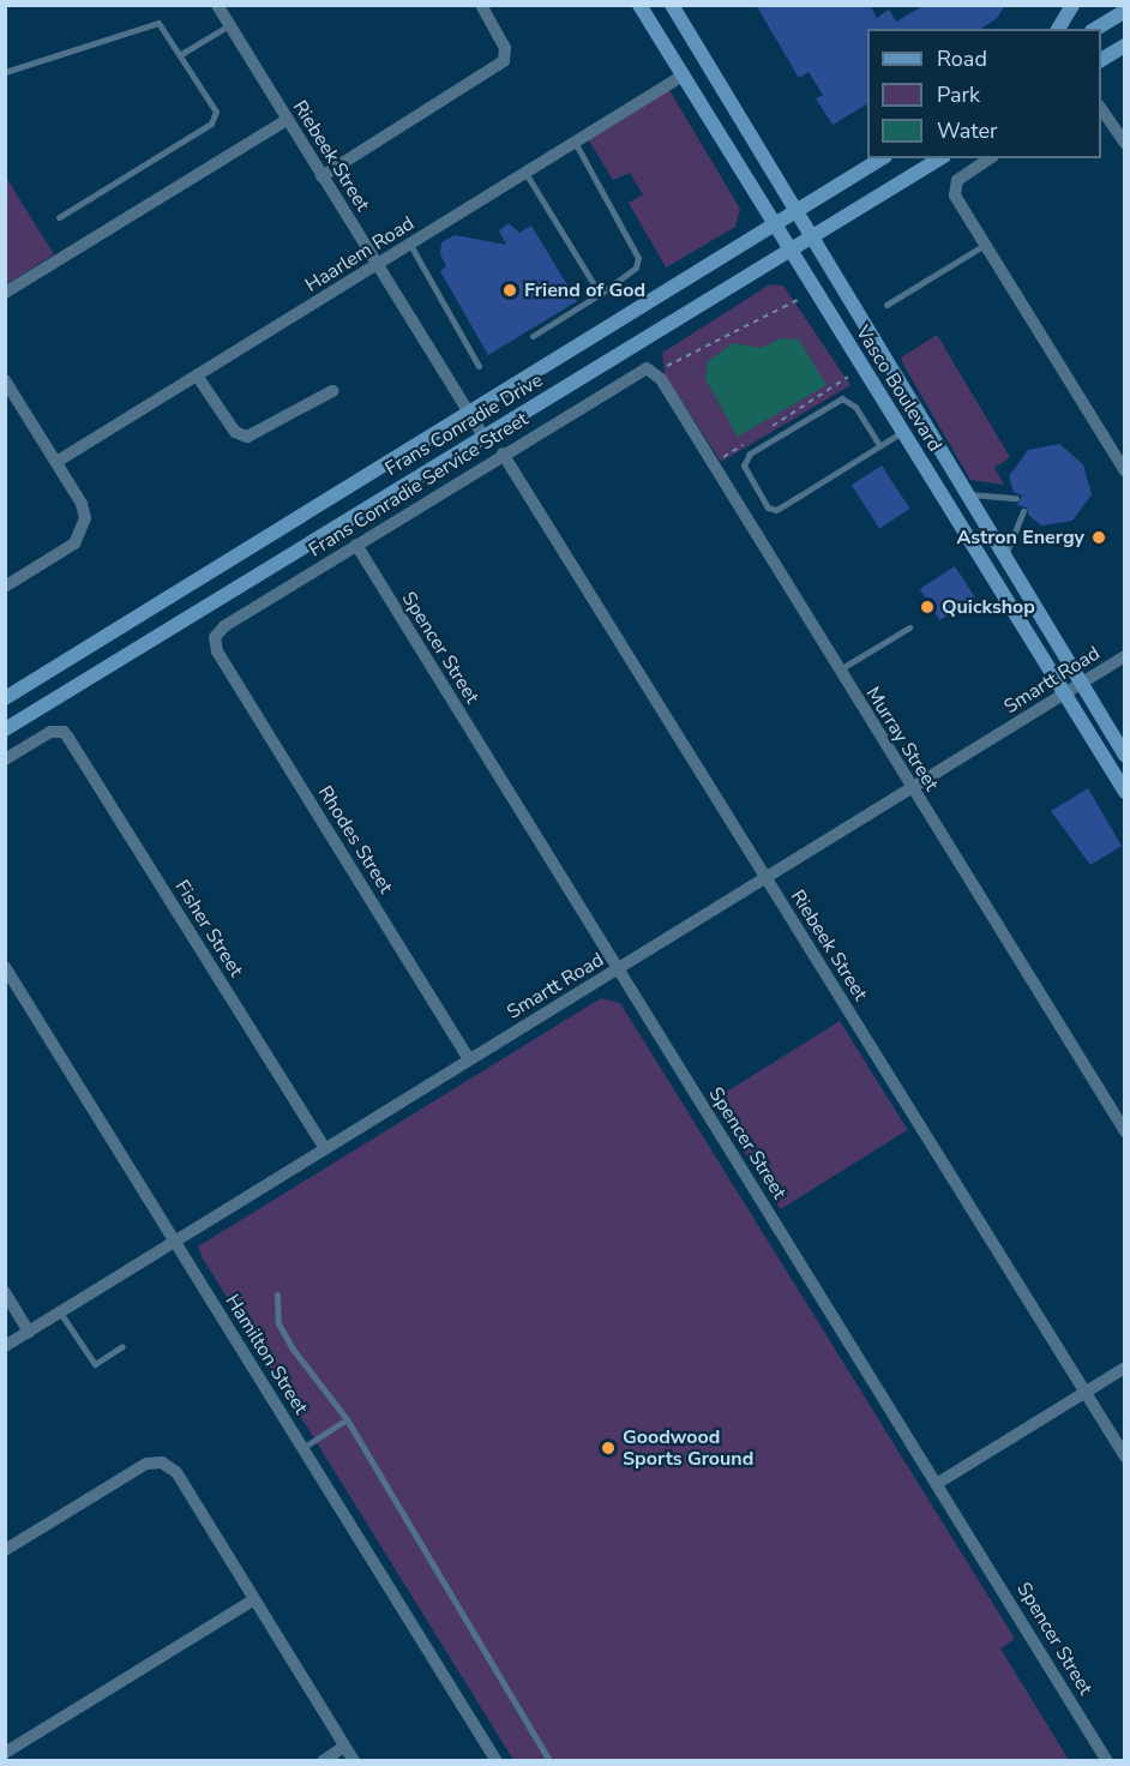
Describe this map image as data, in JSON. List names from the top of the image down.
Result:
{
  "streets": {
    "main road": ["Vasco Boulevard", "Frans Conradie Drive"],
    "street": [
      "Riebeek Street",
      "Haarlem Road",
      "Frans Conradie Service Street",
      "Spencer Street",
      "Smartt Road",
      "Murray Street",
      "Rhodes Street",
      "Fisher Street",
      "Hamilton Street"
    ]
  },
  "crossings": [
    ["Riebeek Street", "Haarlem Road"],
    ["Riebeek Street", "Frans Conradie Drive"],
    ["Riebeek Street", "Frans Conradie Service Street"],
    ["Riebeek Street", "Smartt Road"],
    ["Haarlem Road", "Vasco Boulevard"],
    ["Vasco Boulevard", "Frans Conradie Drive"],
    ["Vasco Boulevard", "Smartt Road"],
    ["Frans Conradie Service Street", "Spencer Street"],
    ["Frans Conradie Service Street", "Murray Street"],
    ["Frans Conradie Service Street", "Rhodes Street"],
    ["Spencer Street", "Smartt Road"],
    ["Smartt Road", "Murray Street"],
    ["Smartt Road", "Rhodes Street"],
    ["Smartt Road", "Fisher Street"],
    ["Smartt Road", "Hamilton Street"]
  ],
  "places": [
    "Friend of God",
    "Astron Energy",
    "Quickshop",
    "Goodwood Sports Ground"
  ],
  "legend": ["Road", "Park", "Water"]
}
